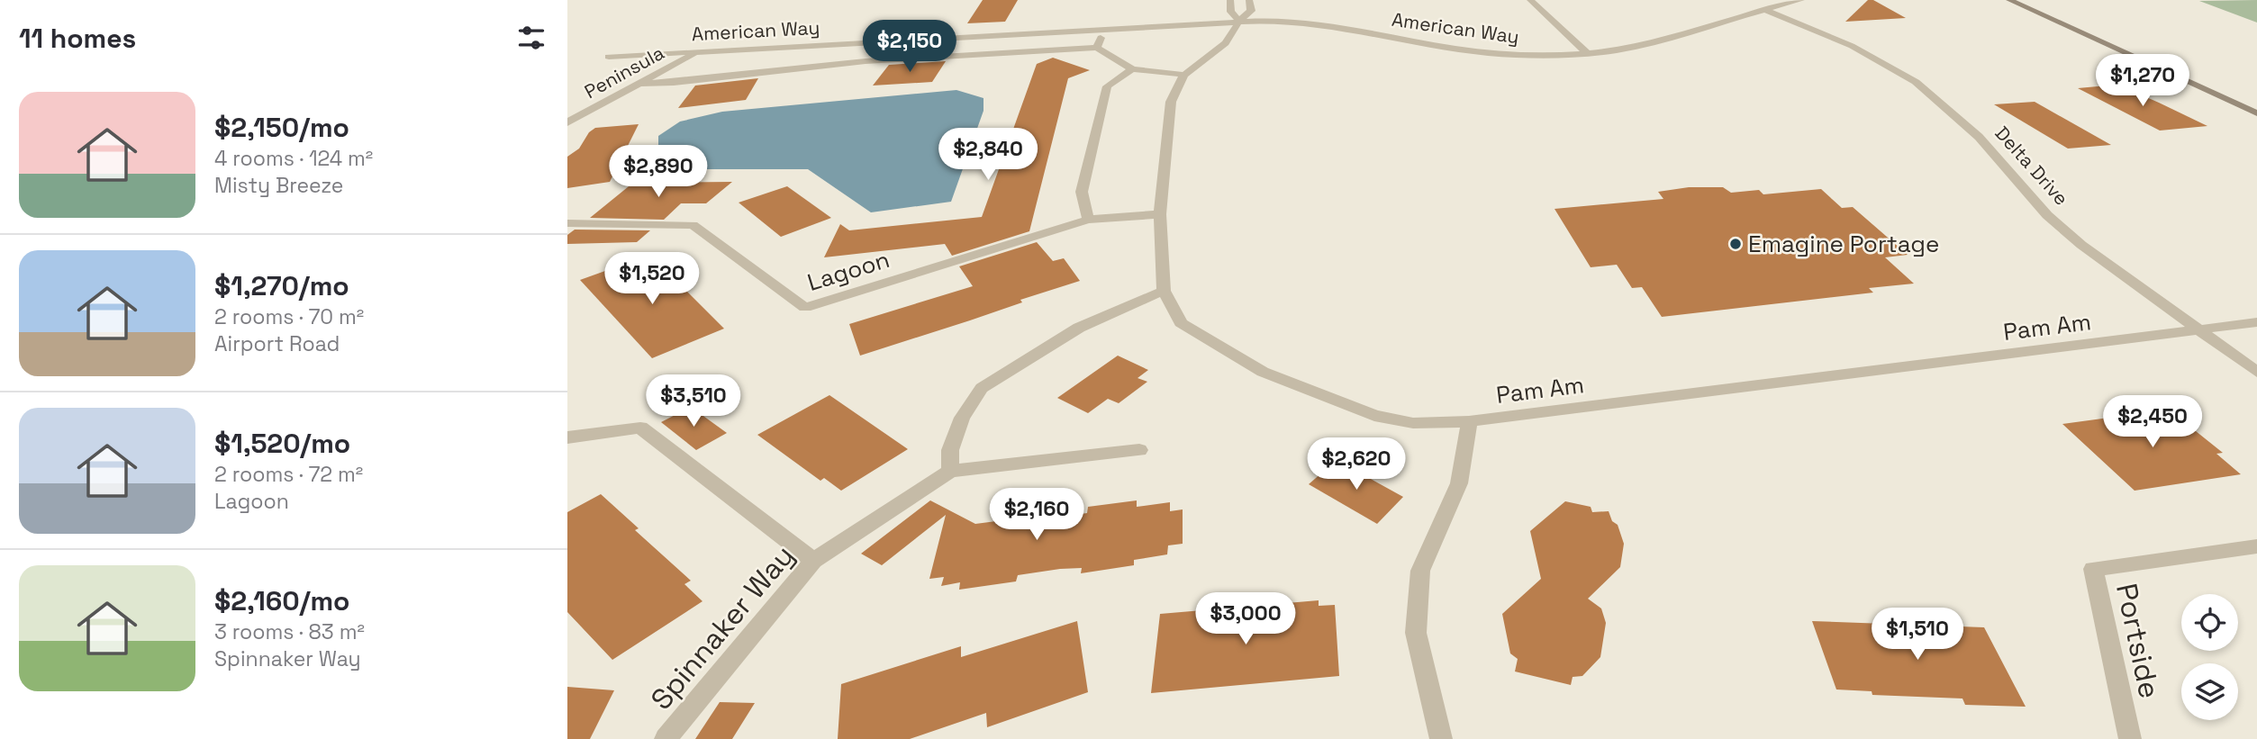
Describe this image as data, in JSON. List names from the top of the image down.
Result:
{
  "streets": {
    "street": [
      "American Way",
      "Peninsula",
      "Delta Drive",
      "Lagoon",
      "Pam Am",
      "Spinnaker Way",
      "Portside"
    ]
  },
  "crossings": [
    ["American Way", "Peninsula"],
    ["American Way", "Delta Drive"],
    ["American Way", "Pam Am"],
    ["Delta Drive", "Pam Am"],
    ["Lagoon", "Pam Am"]
  ],
  "places": ["Emagine Portage"],
  "page": {
    "heading": "11 homes",
    "price": [
      "$2,150",
      "$1,270",
      "$2,840",
      "$2,890",
      "$1,520",
      "$3,510",
      "$2,450",
      "$2,620",
      "$2,160",
      "$3,000",
      "$1,510"
    ],
    "list": [
      {
        "name": "$2,150/mo",
        "note": "4 rooms · 124 m² · Misty Breeze"
      },
      {
        "name": "$1,270/mo",
        "note": "2 rooms · 70 m² · Airport Road"
      },
      {
        "name": "$1,520/mo",
        "note": "2 rooms · 72 m² · Lagoon"
      },
      {
        "name": "$2,160/mo",
        "note": "3 rooms · 83 m² · Spinnaker Way"
      }
    ]
  }
}
